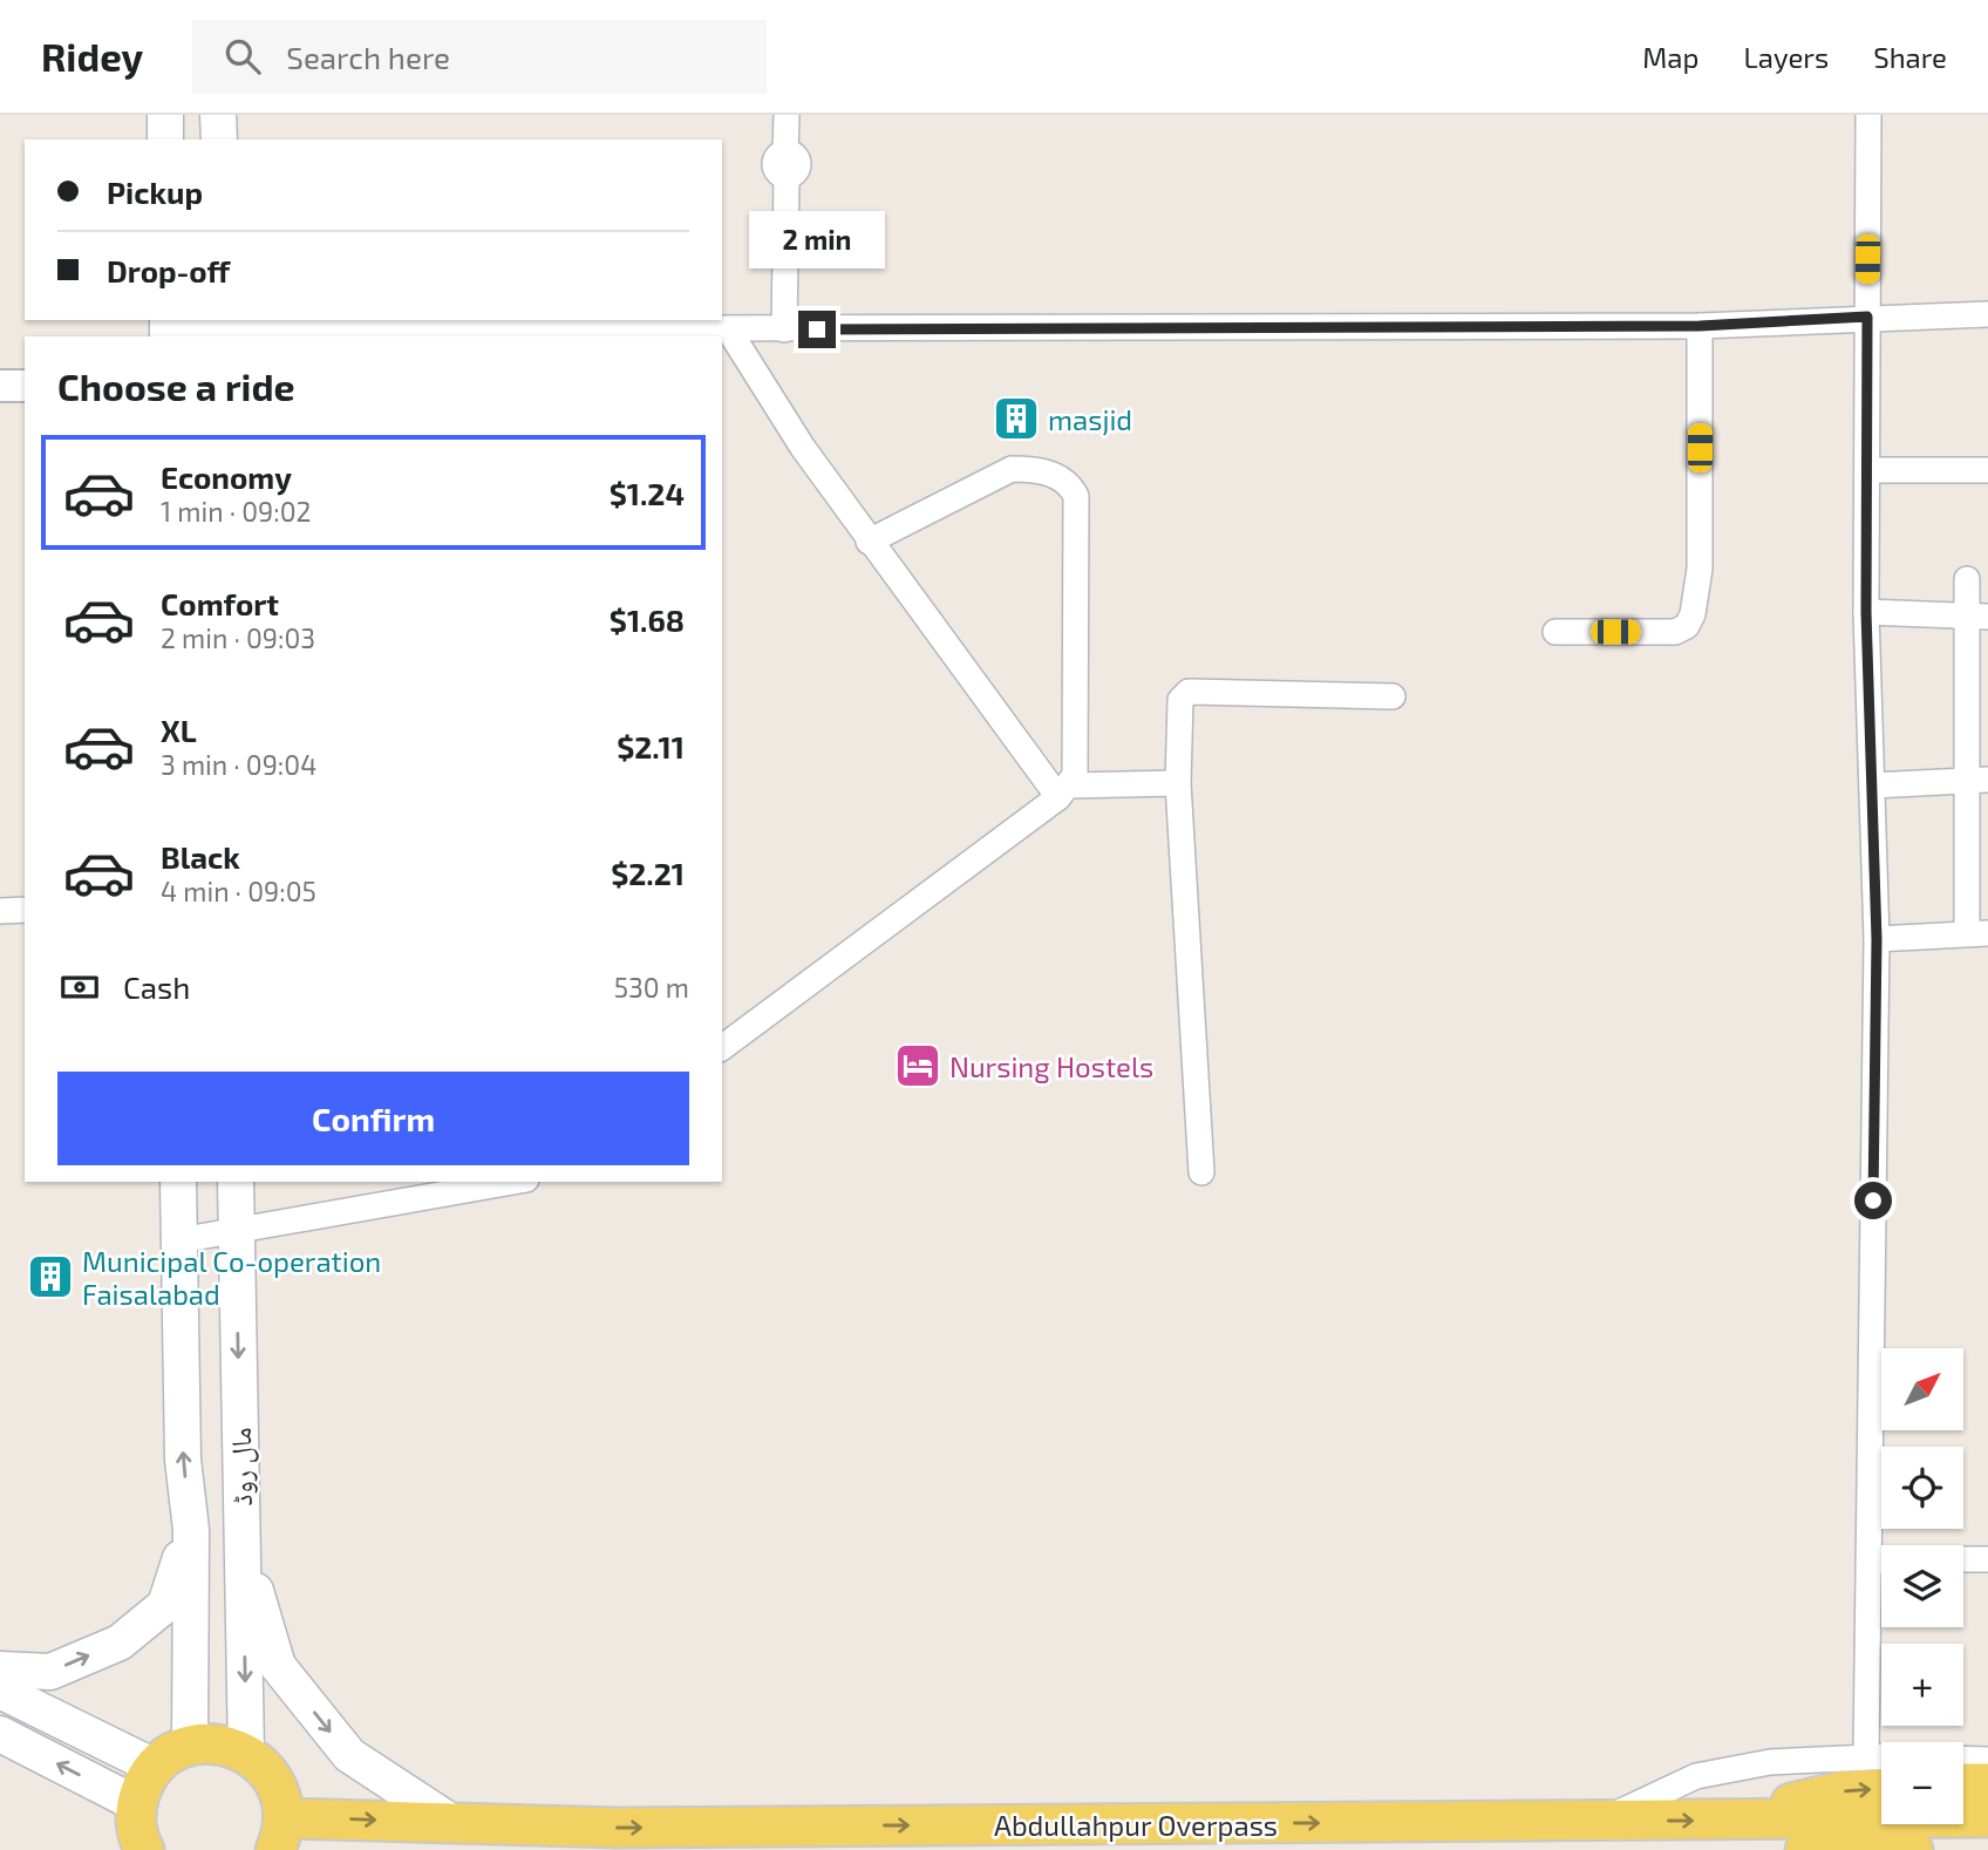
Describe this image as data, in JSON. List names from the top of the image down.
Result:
{
  "streets": {
    "main road": ["مال روڈ", "Abdullahpur Overpass"]
  },
  "one_way": ["Abdullahpur Overpass"],
  "places": {
    "building": ["masjid", "Municipal Co-operation Faisalabad"],
    "hotel": ["Nursing Hostels"]
  },
  "north": "top right",
  "page": {
    "header": "Ridey",
    "search": "Search here",
    "nav": ["Map", "Layers", "Share"],
    "banner": ["Pickup", "Drop-off"],
    "bubble": "2 min",
    "heading": "Choose a ride",
    "list": [
      {
        "name": "Economy",
        "note": "1 min · 09:02",
        "value": "$1.24"
      },
      {
        "name": "Comfort",
        "note": "2 min · 09:03",
        "value": "$1.68"
      },
      {
        "name": "XL",
        "note": "3 min · 09:04",
        "value": "$2.11"
      },
      {
        "name": "Black",
        "note": "4 min · 09:05",
        "value": "$2.21"
      }
    ],
    "pay": ["Cash", "530 m"],
    "buttons": "Confirm",
    "map_buttons": ["+", "−"]
  }
}
